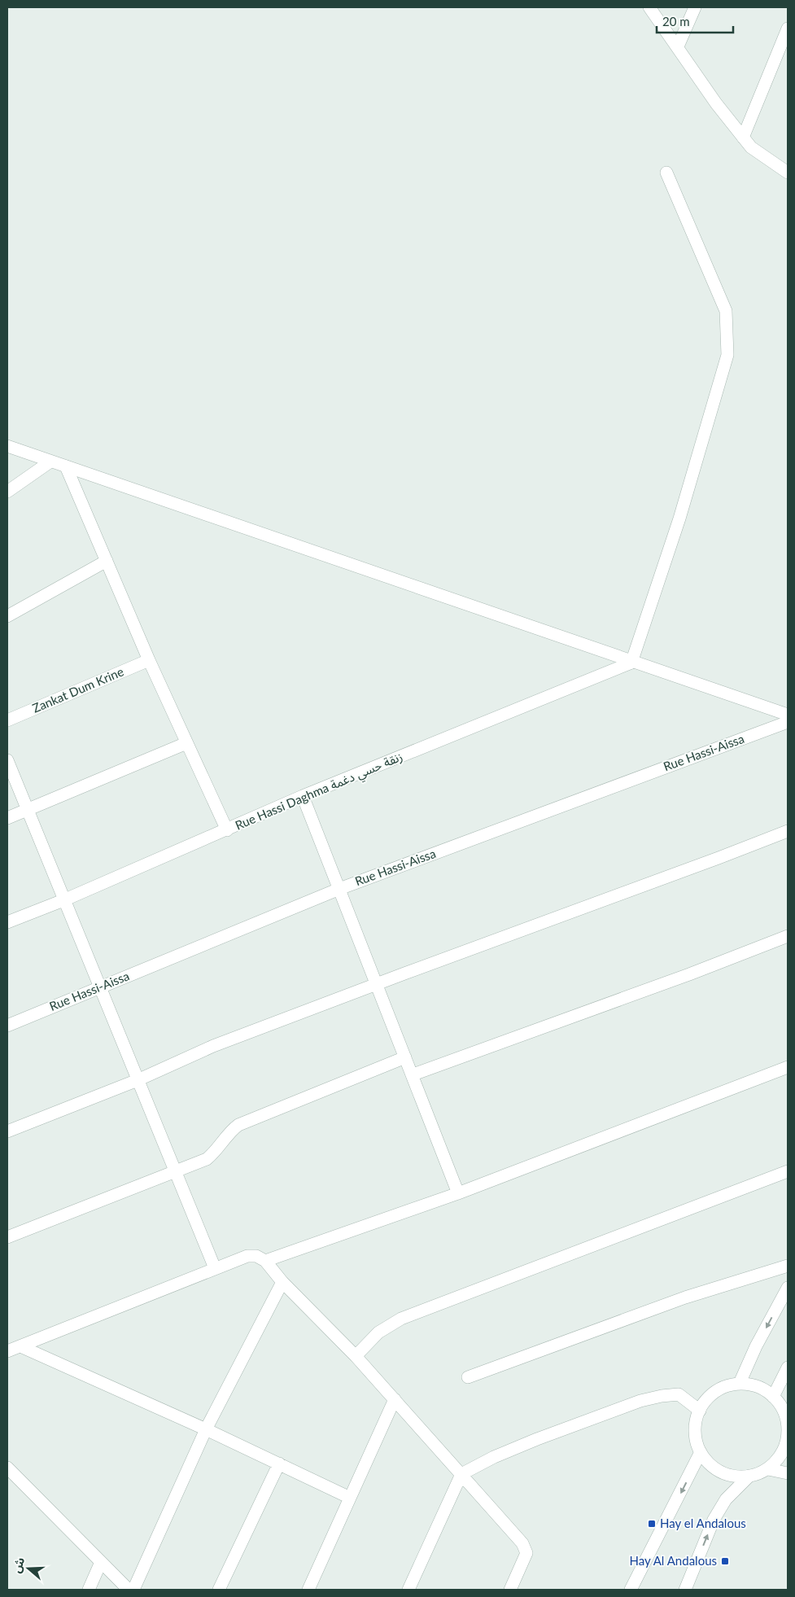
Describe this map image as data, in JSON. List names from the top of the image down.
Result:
{
  "streets": {
    "street": ["Zankat Dum Krine", "Rue Hassi-Aissa", "Rue Hassi Daghma زنقة حسي دغمة"]
  },
  "places": {
    "transit": ["Hay el Andalous", "Hay Al Andalous"]
  },
  "scale_bar": "20 m",
  "north": "left"
}
